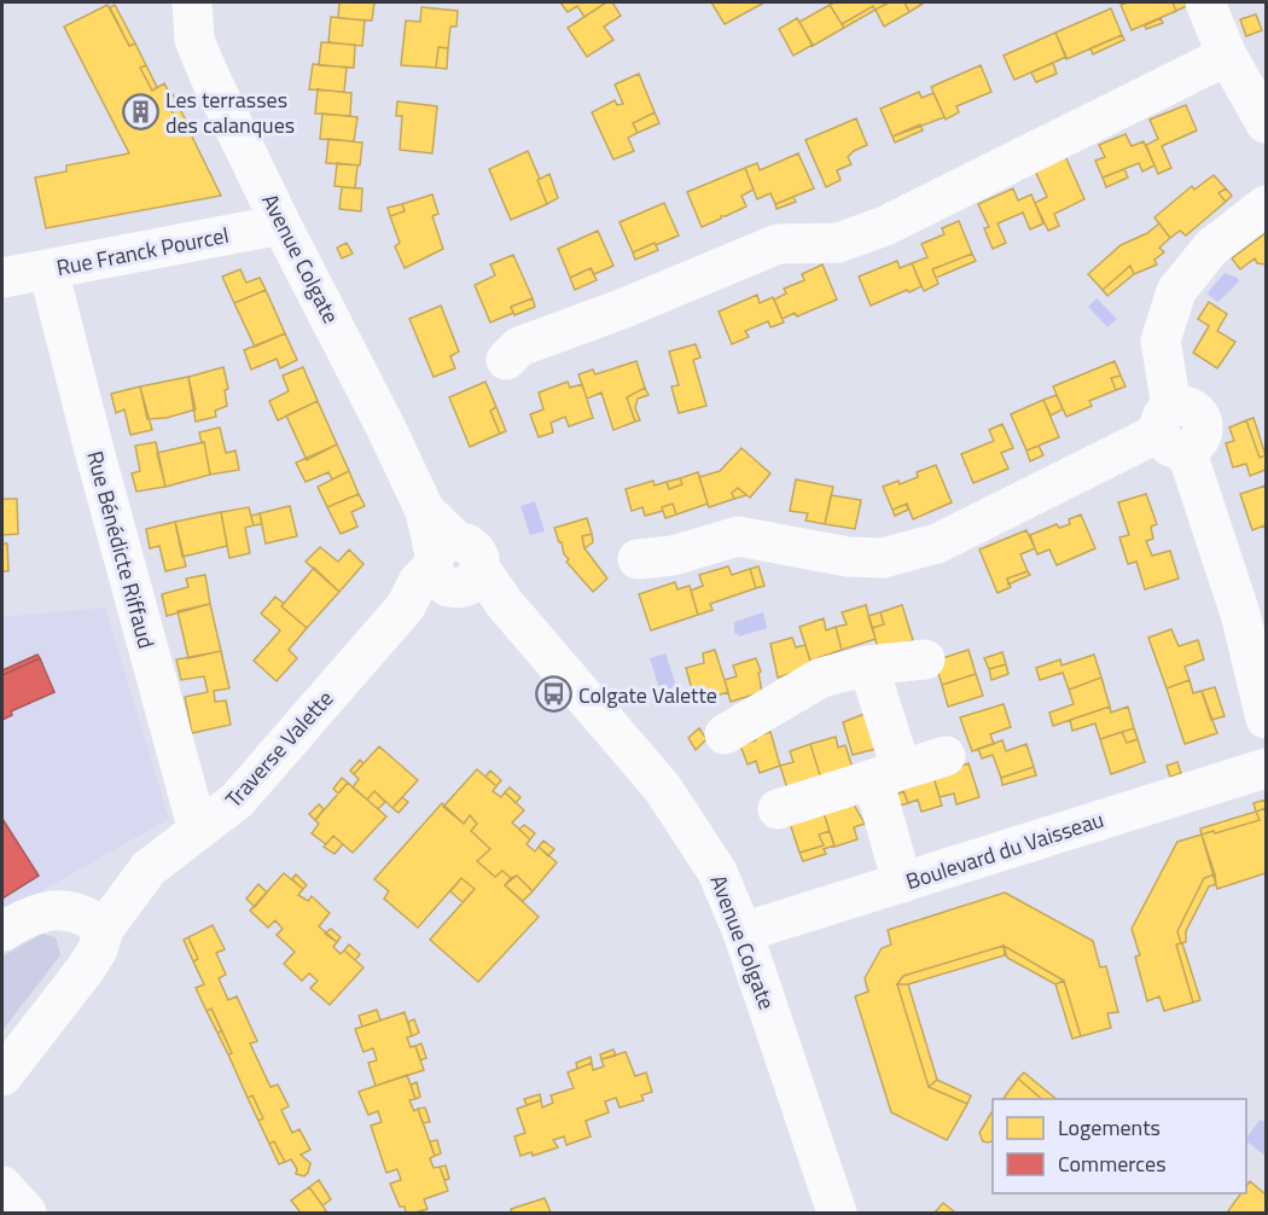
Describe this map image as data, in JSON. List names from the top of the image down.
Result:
{
  "streets": {
    "street": [
      "Rue Franck Pourcel",
      "Avenue Colgate",
      "Rue Bénédicte Riffaud",
      "Traverse Valette",
      "Boulevard du Vaisseau"
    ]
  },
  "crossings": [
    ["Rue Franck Pourcel", "Avenue Colgate"],
    ["Rue Franck Pourcel", "Rue Bénédicte Riffaud"],
    ["Avenue Colgate", "Traverse Valette"],
    ["Avenue Colgate", "Boulevard du Vaisseau"],
    ["Rue Bénédicte Riffaud", "Traverse Valette"]
  ],
  "places": {
    "building": ["Les terrasses des calanques"],
    "bus stop": ["Colgate Valette"]
  },
  "legend": ["Logements", "Commerces"]
}
